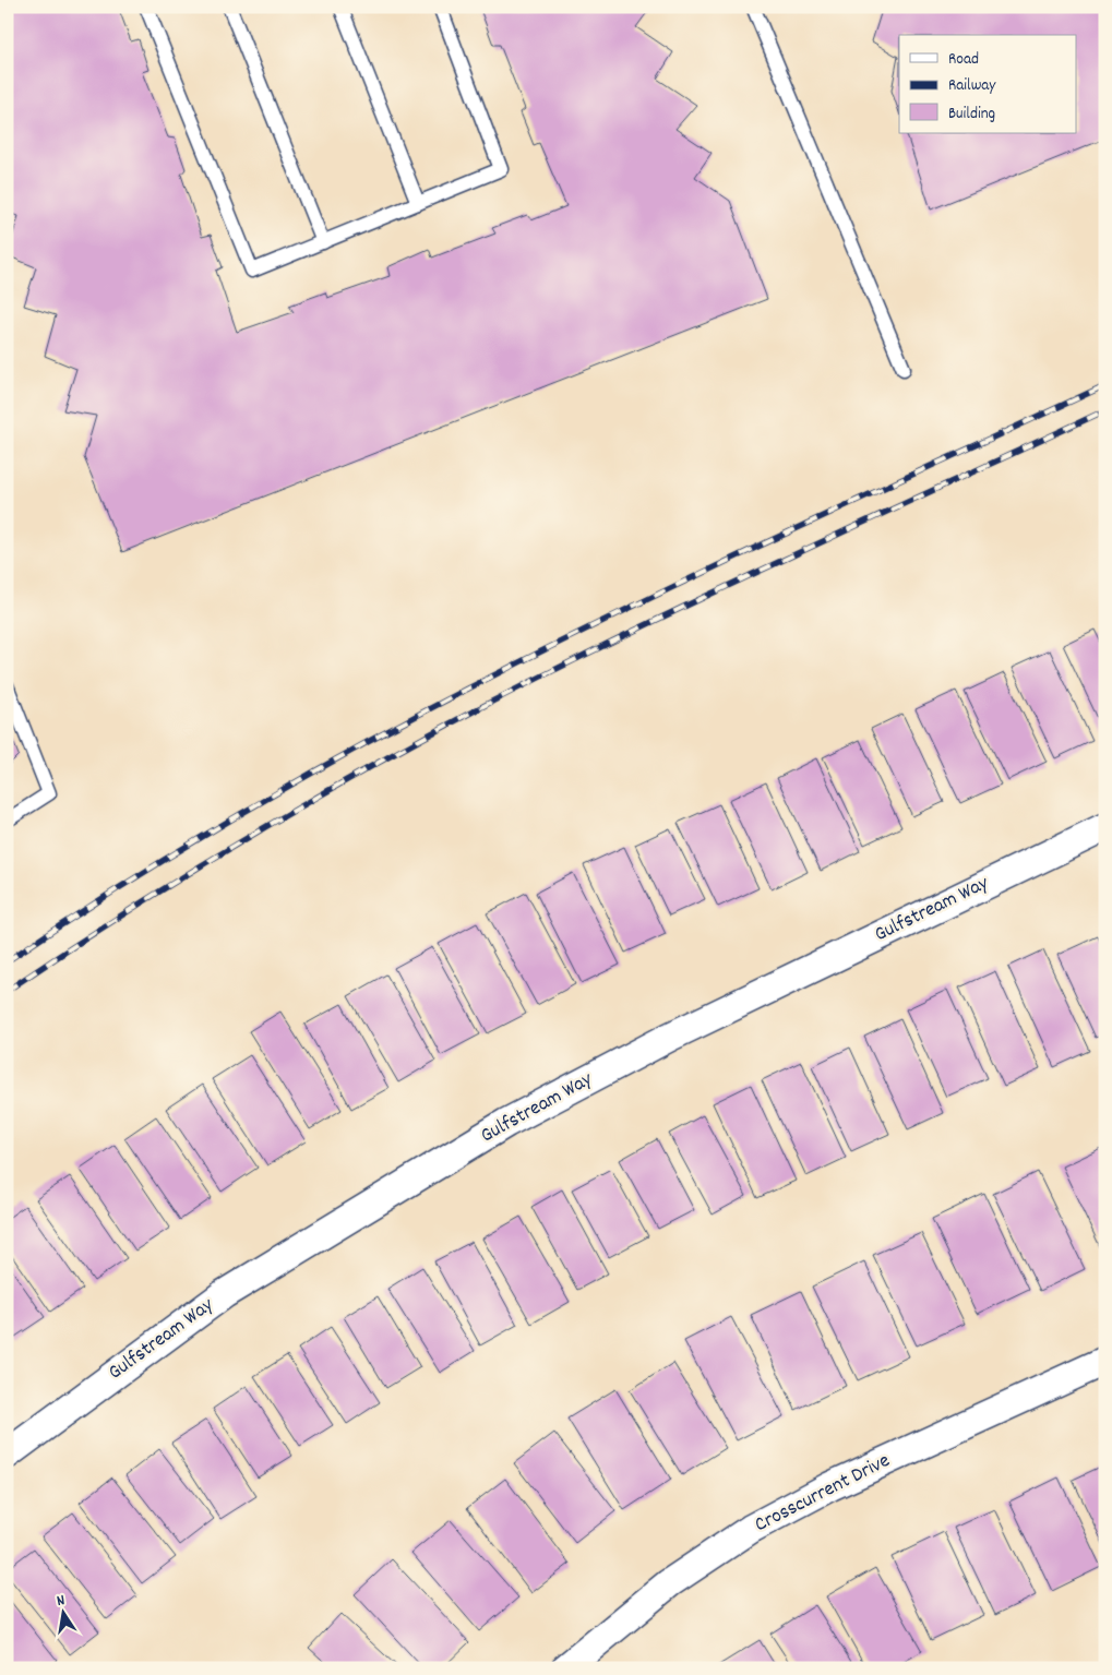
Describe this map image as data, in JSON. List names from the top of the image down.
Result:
{
  "streets": {
    "street": ["Gulfstream Way", "Crosscurrent Drive"]
  },
  "legend": ["Road", "Railway", "Building"],
  "north": "top"
}
